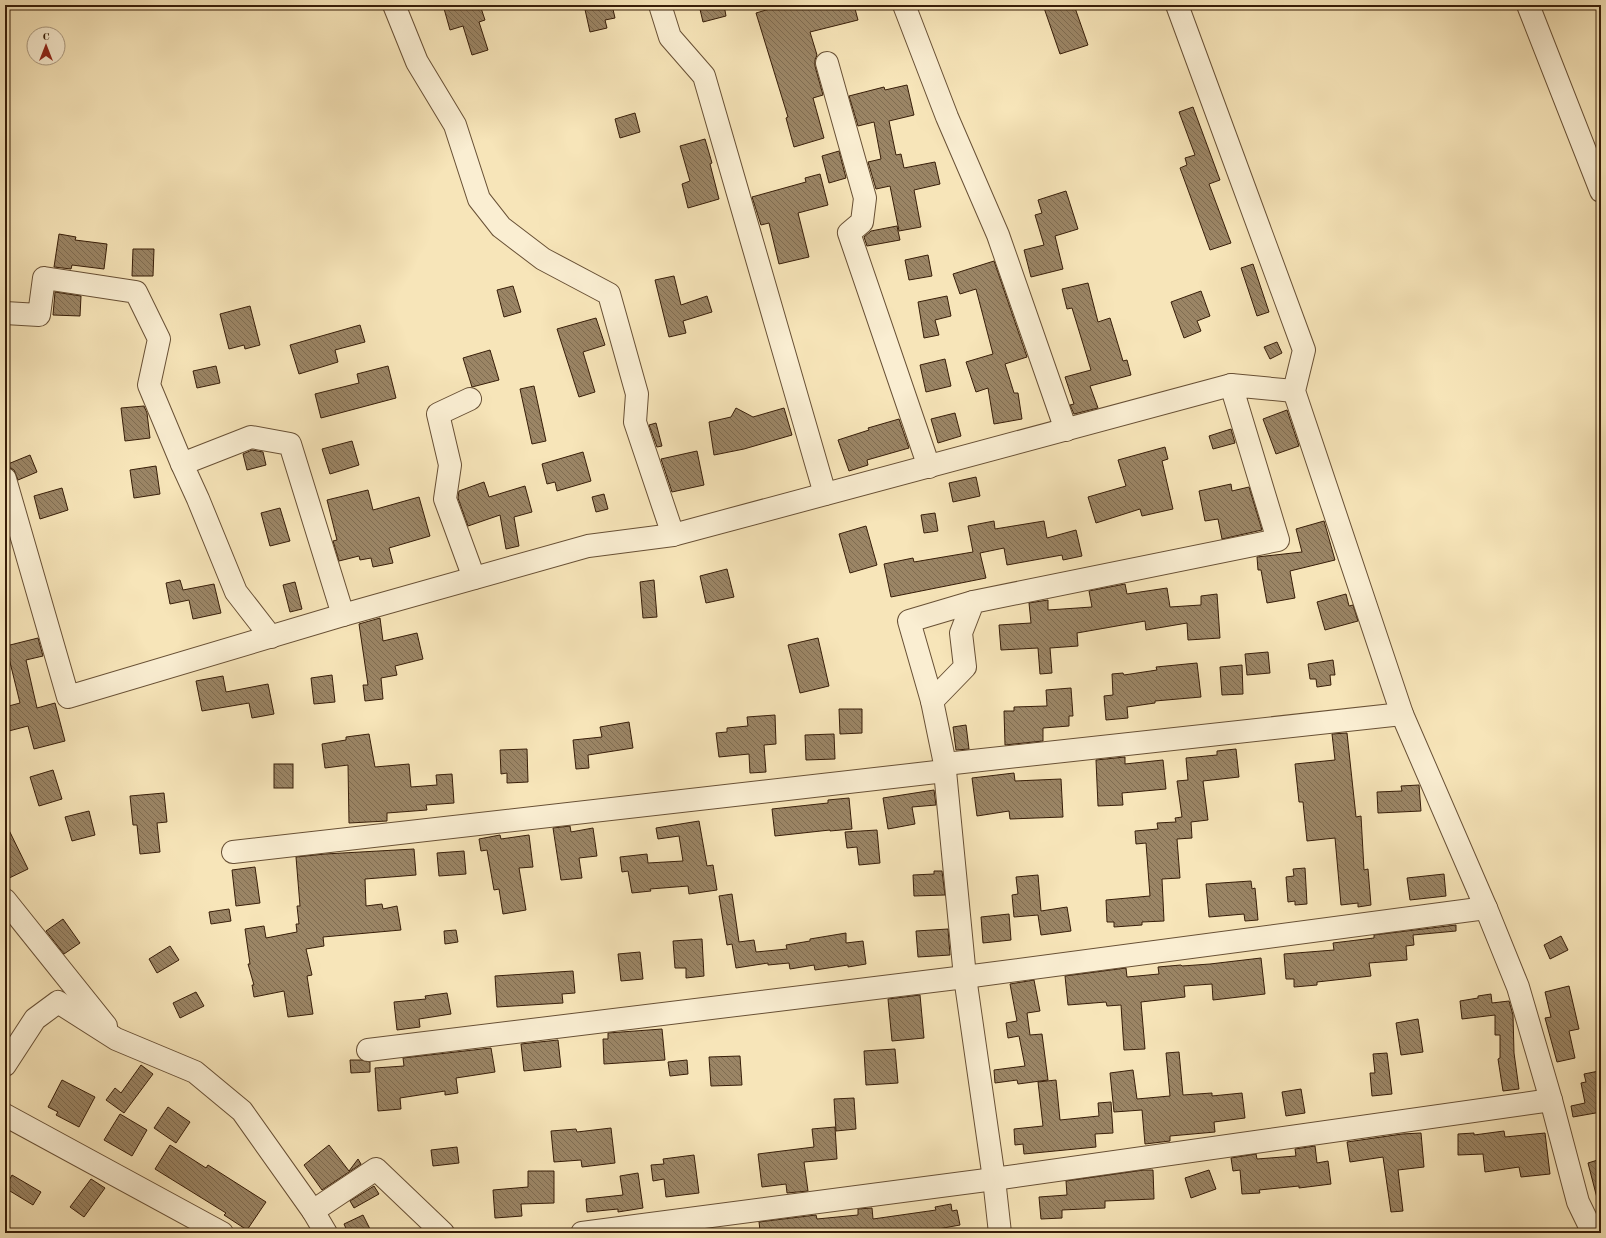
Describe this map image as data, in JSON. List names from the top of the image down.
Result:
{
  "north": "top"
}
